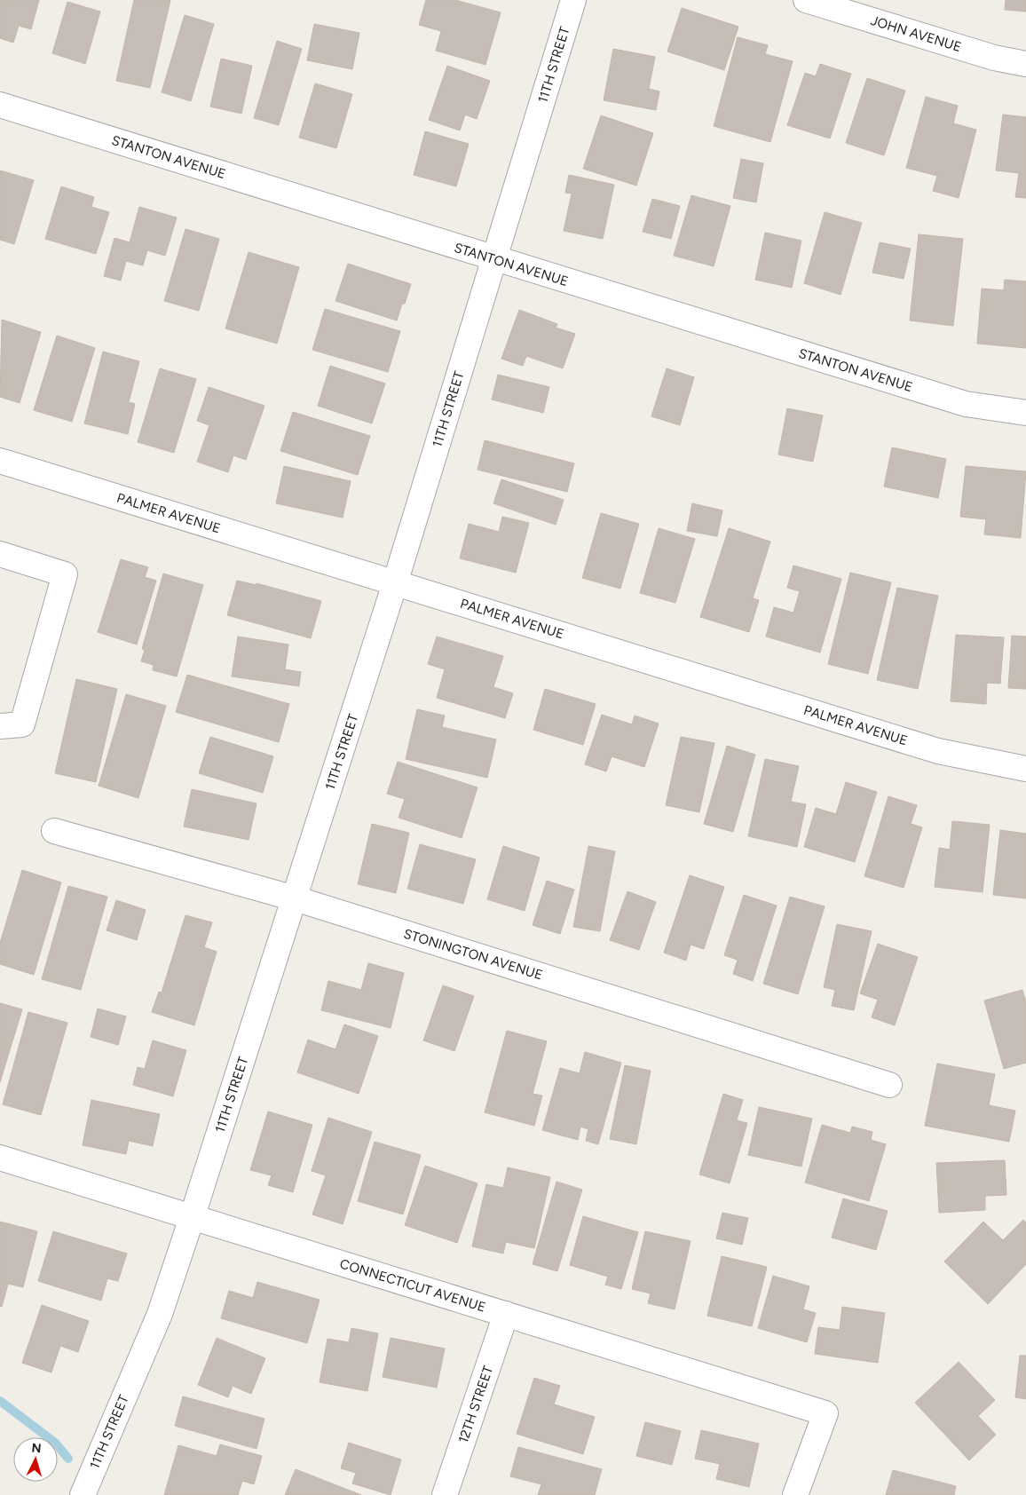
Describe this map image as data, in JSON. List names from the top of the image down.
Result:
{
  "streets": {
    "street": [
      "JOHN AVENUE",
      "11TH STREET",
      "STANTON AVENUE",
      "PALMER AVENUE",
      "STONINGTON AVENUE",
      "CONNECTICUT AVENUE",
      "12TH STREET"
    ]
  },
  "crossings": [
    ["11TH STREET", "STANTON AVENUE"],
    ["11TH STREET", "PALMER AVENUE"],
    ["11TH STREET", "STONINGTON AVENUE"],
    ["11TH STREET", "CONNECTICUT AVENUE"],
    ["CONNECTICUT AVENUE", "12TH STREET"]
  ],
  "north": "top"
}
